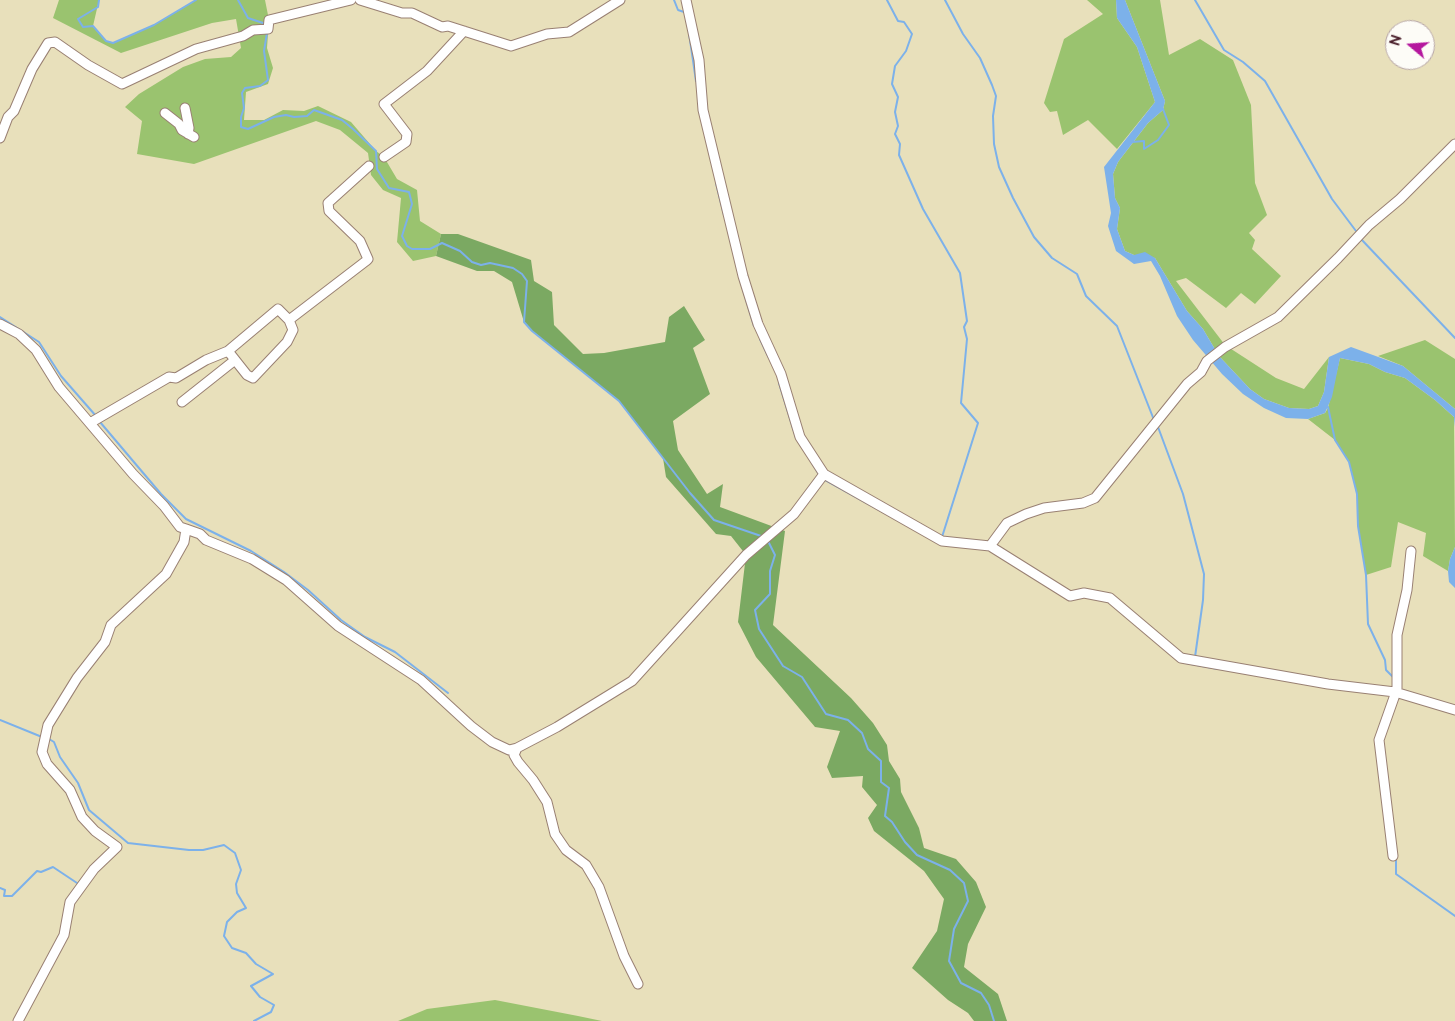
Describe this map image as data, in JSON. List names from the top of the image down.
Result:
{
  "north": "left"
}
